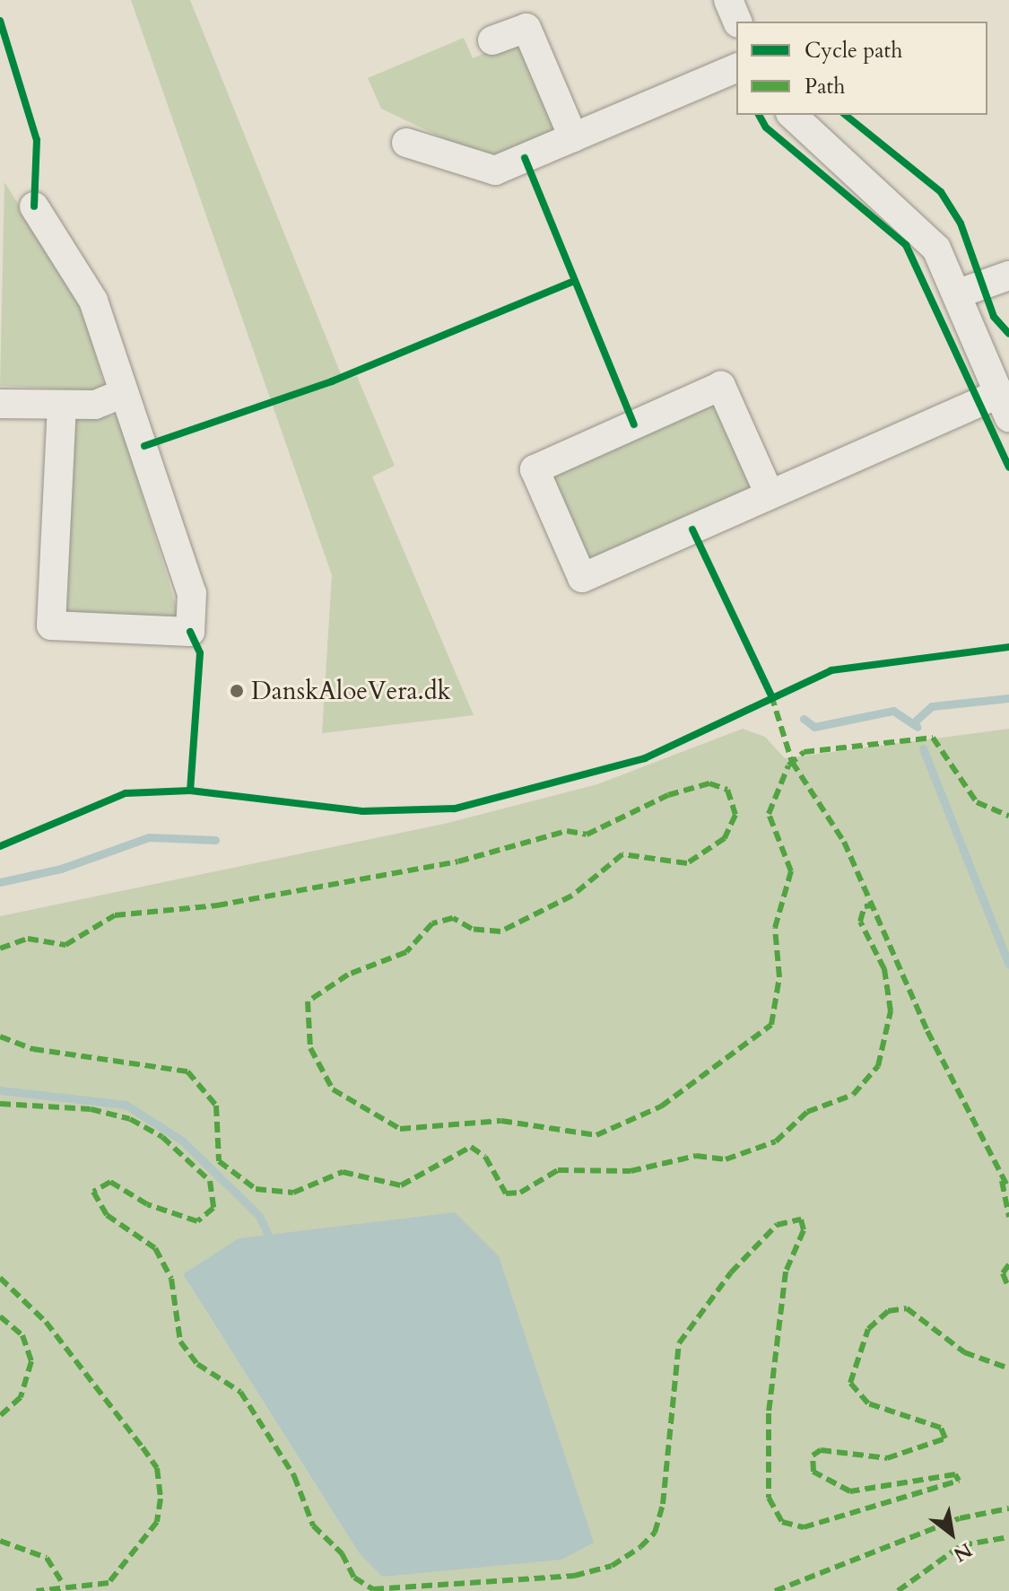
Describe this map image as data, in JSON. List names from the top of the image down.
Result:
{
  "places": ["DanskAloeVera.dk"],
  "legend": ["Cycle path", "Path"],
  "north": "bottom right"
}
